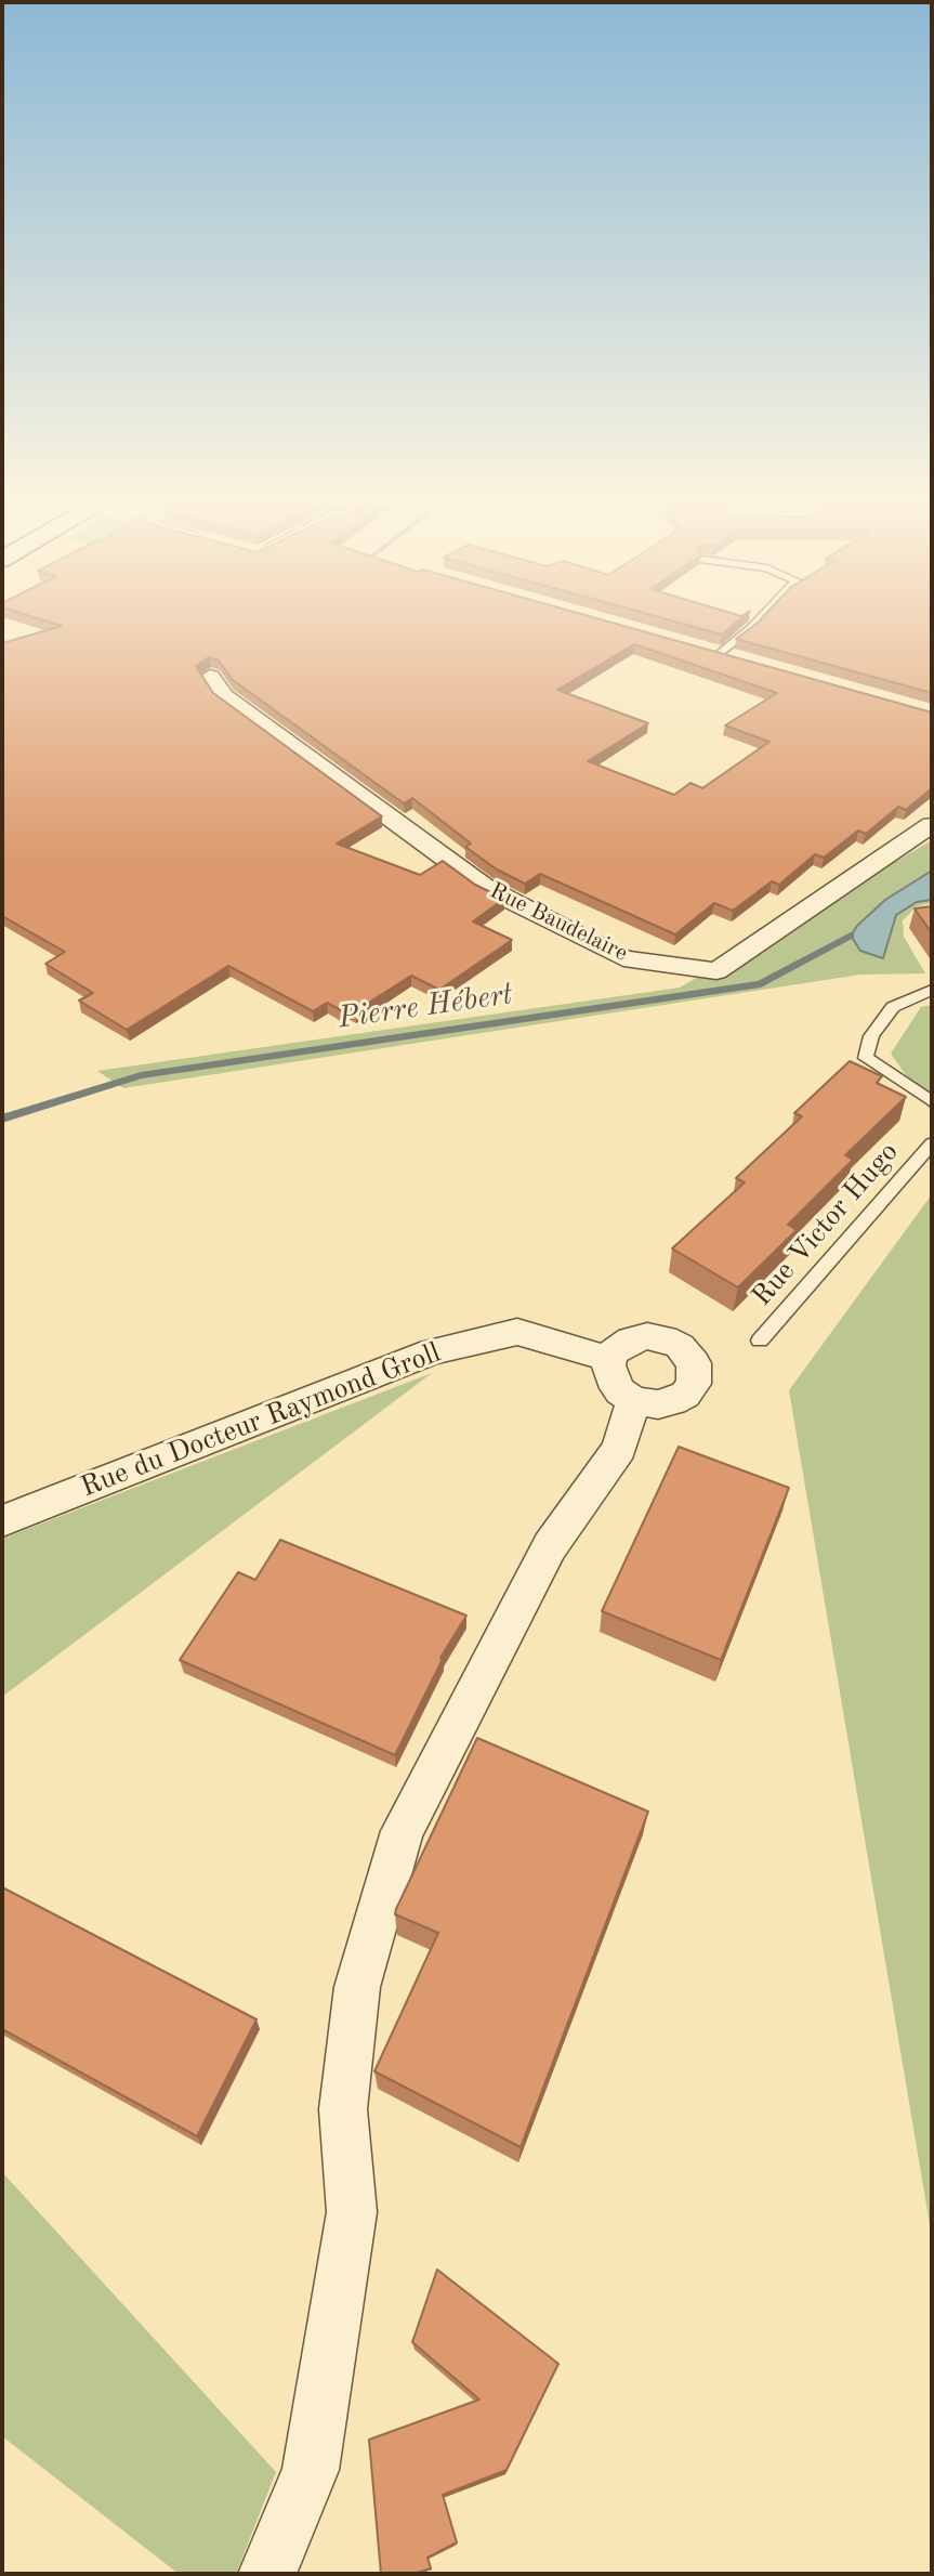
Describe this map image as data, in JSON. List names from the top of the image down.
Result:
{
  "streets": {
    "street": ["Rue Baudelaire", "Rue du Docteur Raymond Groll"],
    "lane": ["Rue Victor Hugo"]
  },
  "water": ["Pierre Hébert"]
}
